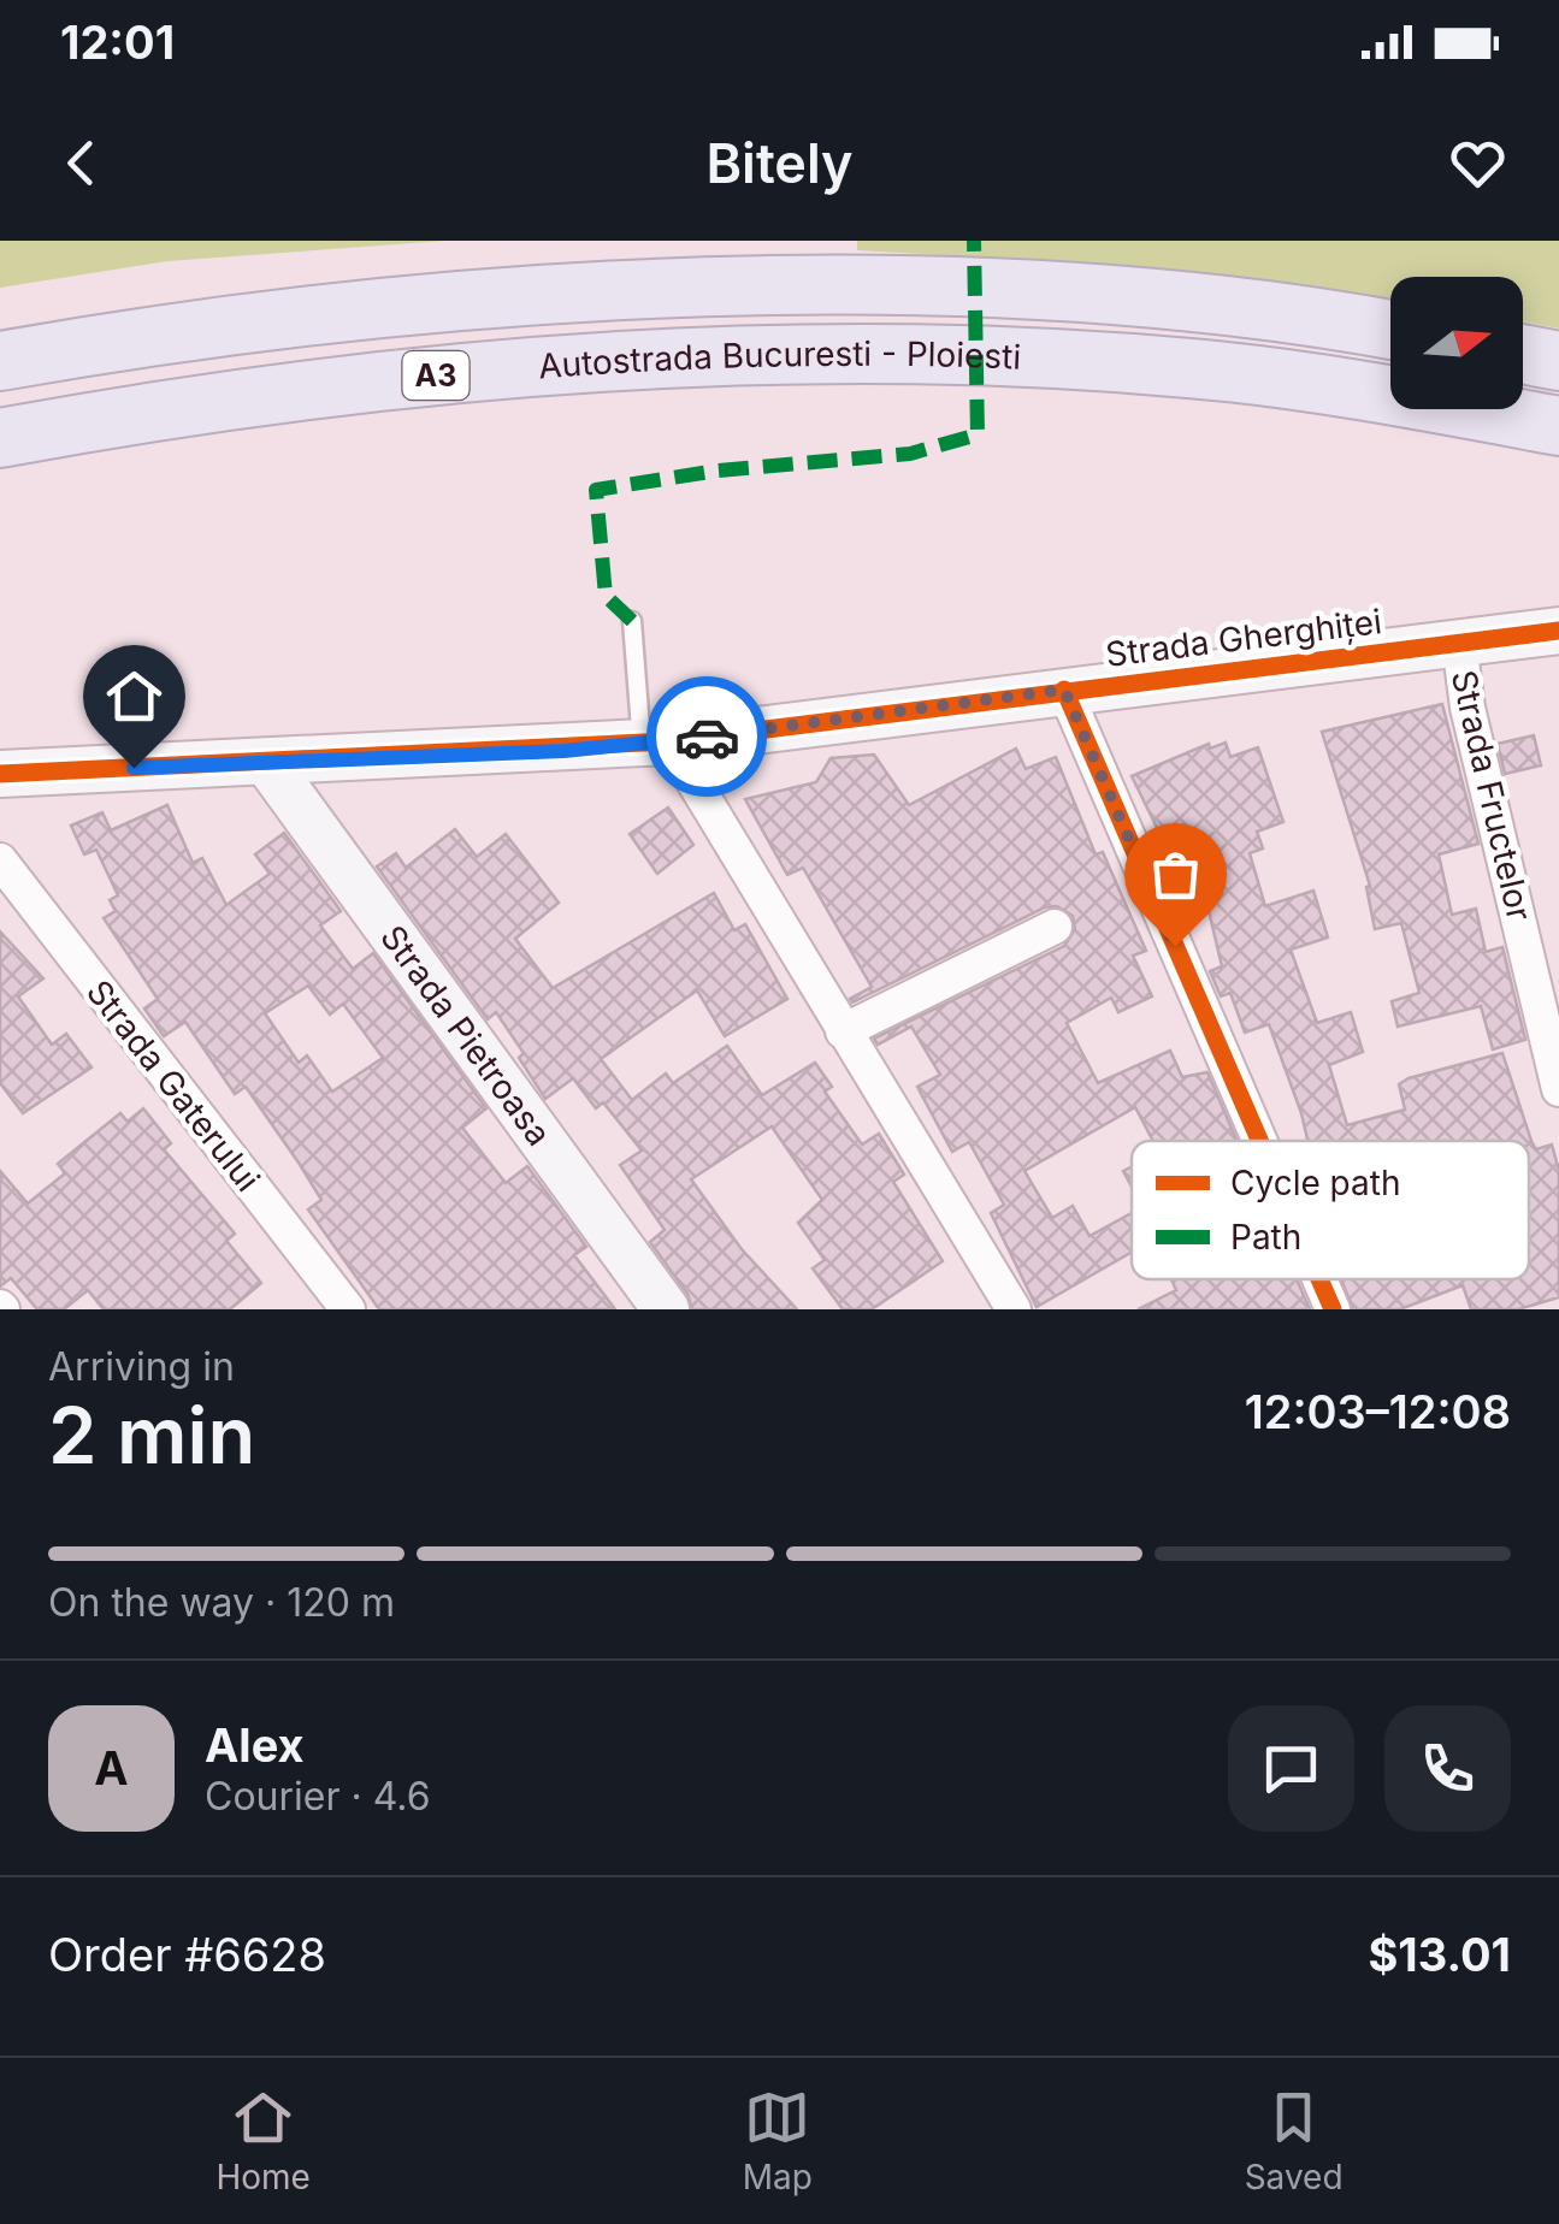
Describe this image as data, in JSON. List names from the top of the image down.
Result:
{
  "streets": {
    "highway": ["Autostrada Bucuresti - Ploiesti", "A3"],
    "street": [
      "Strada Gherghiței",
      "Strada Fructelor",
      "Strada Pietroasa",
      "Strada Gaterului"
    ]
  },
  "crossings": [
    ["Strada Gherghiței", "Strada Fructelor"],
    ["Strada Gherghiței", "Strada Pietroasa"]
  ],
  "legend": ["Cycle path", "Path"],
  "north": "right",
  "page": {
    "status": "12:01",
    "header": "Bitely",
    "heading": ["2 min", "Arriving in", "12:03–12:08"],
    "panel": [
      "Alex",
      "Courier · 4.6",
      "Order #6628",
      "$13.01"
    ],
    "bar": "On the way · 120 m",
    "round": "A",
    "tabs": ["Home", "Map", "Saved"]
  }
}
